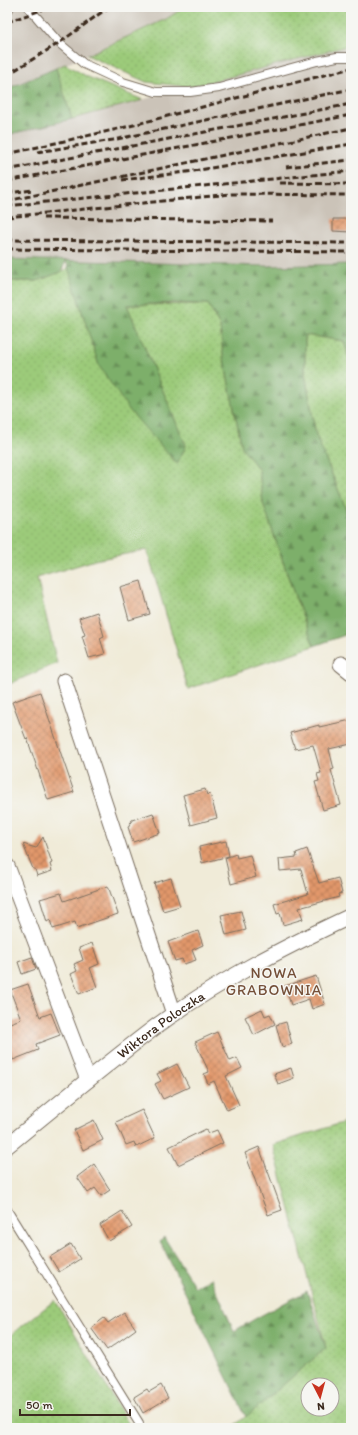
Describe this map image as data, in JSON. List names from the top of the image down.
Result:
{
  "streets": {
    "street": ["Wiktora Poloczka"]
  },
  "districts": ["NOWA GRABOWNIA"],
  "scale_bar": "50 m",
  "north": "bottom"
}
